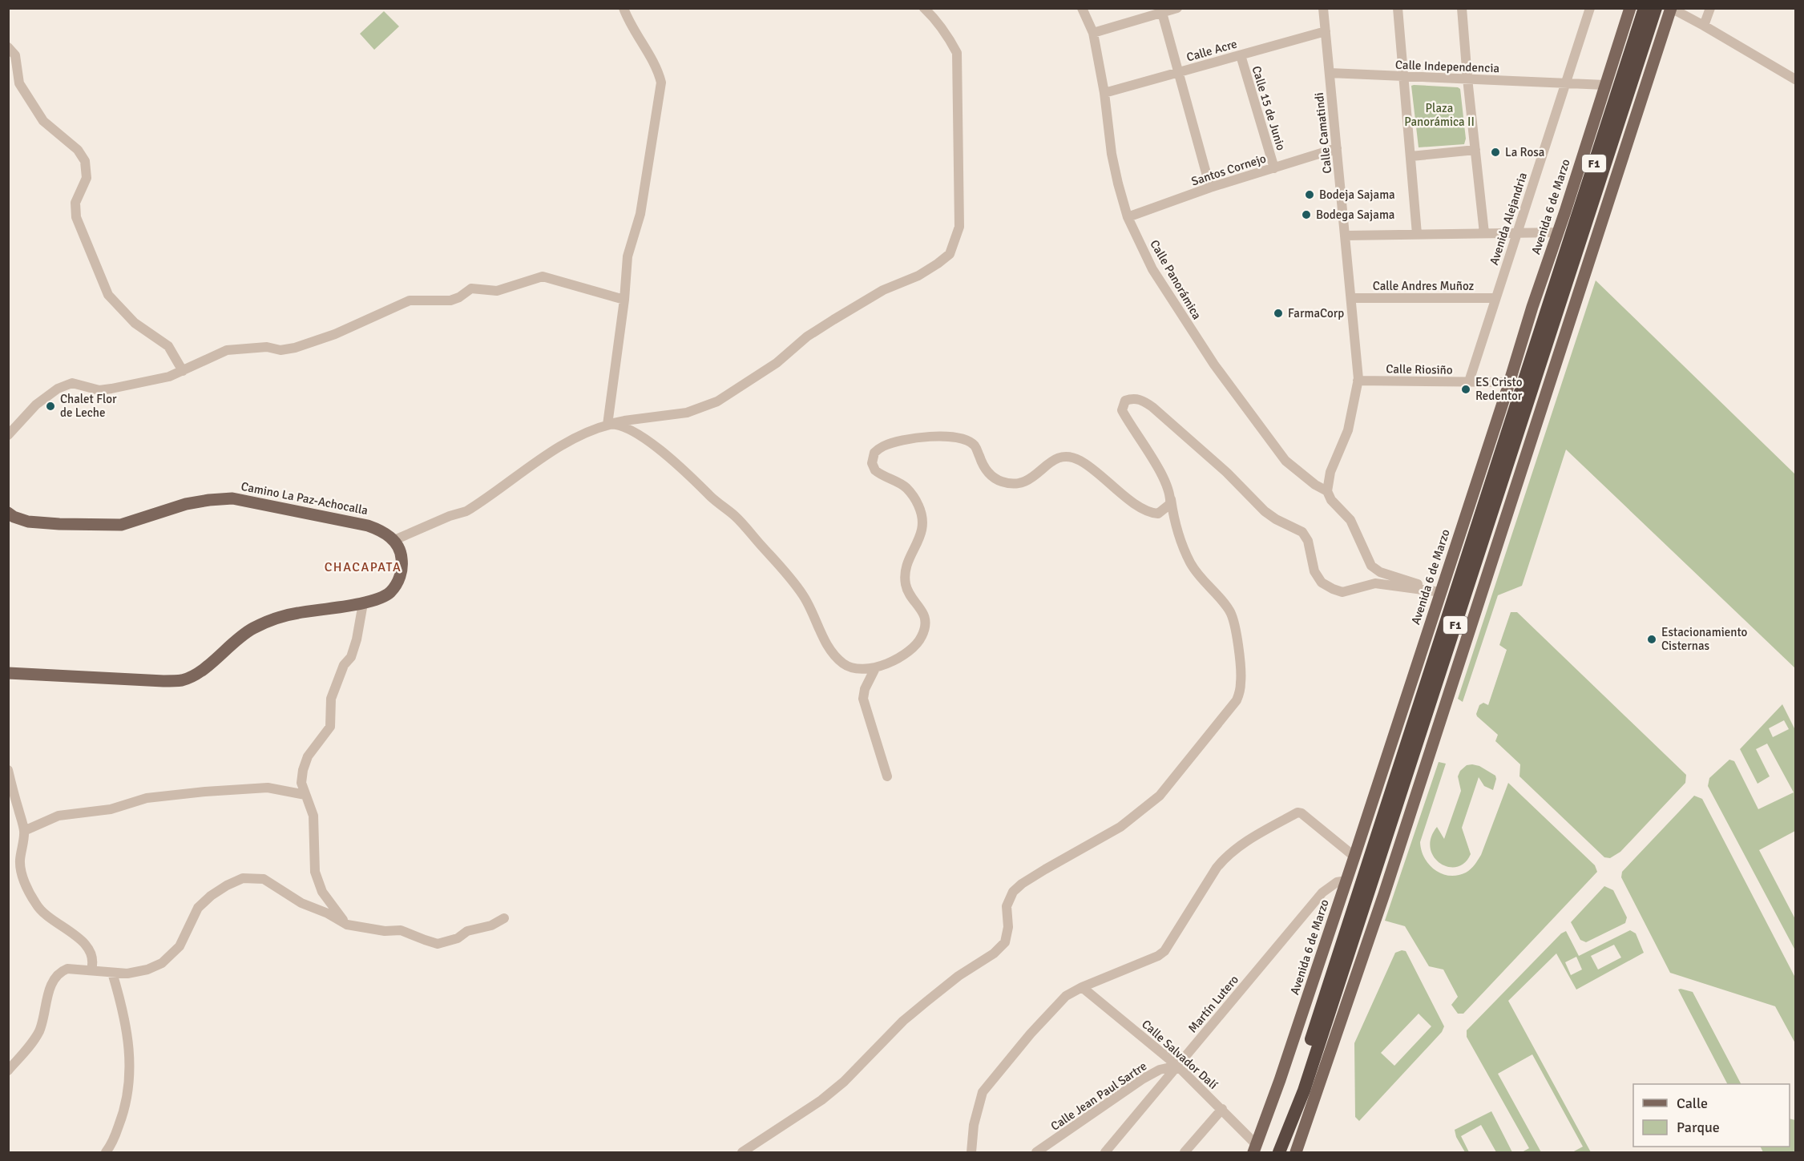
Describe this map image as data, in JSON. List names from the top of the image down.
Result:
{
  "streets": {
    "highway": ["F1"],
    "main road": ["Avenida 6 de Marzo", "Camino La Paz-Achocalla"],
    "street": [
      "Calle Acre",
      "Calle Independencia",
      "Calle 15 de Junio",
      "Calle Camatindi",
      "Santos Cornejo",
      "Avenida Alejandria",
      "Calle Panorámica",
      "Calle Andres Muñoz",
      "Calle Riosiño",
      "Martín Lutero",
      "Calle Salvador Dalí",
      "Calle Jean Paul Sartre"
    ]
  },
  "crossings": [
    ["Calle Acre", "Calle 15 de Junio"],
    ["Calle Acre", "Calle Camatindi"],
    ["Calle Acre", "Calle Panorámica"],
    ["Calle Independencia", "Calle Camatindi"],
    ["Calle Independencia", "Avenida 6 de Marzo"],
    ["Calle Independencia", "Avenida Alejandria"],
    ["Calle 15 de Junio", "Santos Cornejo"],
    ["Calle Camatindi", "Santos Cornejo"],
    ["Calle Camatindi", "Calle Panorámica"],
    ["Calle Camatindi", "Calle Andres Muñoz"],
    ["Calle Camatindi", "Calle Riosiño"],
    ["Santos Cornejo", "Calle Panorámica"],
    ["Avenida 6 de Marzo", "Calle Riosiño"],
    ["Avenida 6 de Marzo", "Martín Lutero"],
    ["Avenida 6 de Marzo", "Calle Salvador Dalí"],
    ["Avenida Alejandria", "Calle Andres Muñoz"],
    ["Avenida Alejandria", "Calle Riosiño"],
    ["Martín Lutero", "Calle Salvador Dalí"],
    ["Martín Lutero", "Calle Jean Paul Sartre"],
    ["Calle Salvador Dalí", "Calle Jean Paul Sartre"]
  ],
  "districts": ["CHACAPATA"],
  "parks": ["Plaza Panorámica II"],
  "places": [
    "La Rosa",
    "Bodeja Sajama",
    "Bodega Sajama",
    "FarmaCorp",
    "ES Cristo Redentor",
    "Chalet Flor de Leche",
    "Estacionamiento Cisternas"
  ],
  "legend": ["Calle", "Parque"]
}
